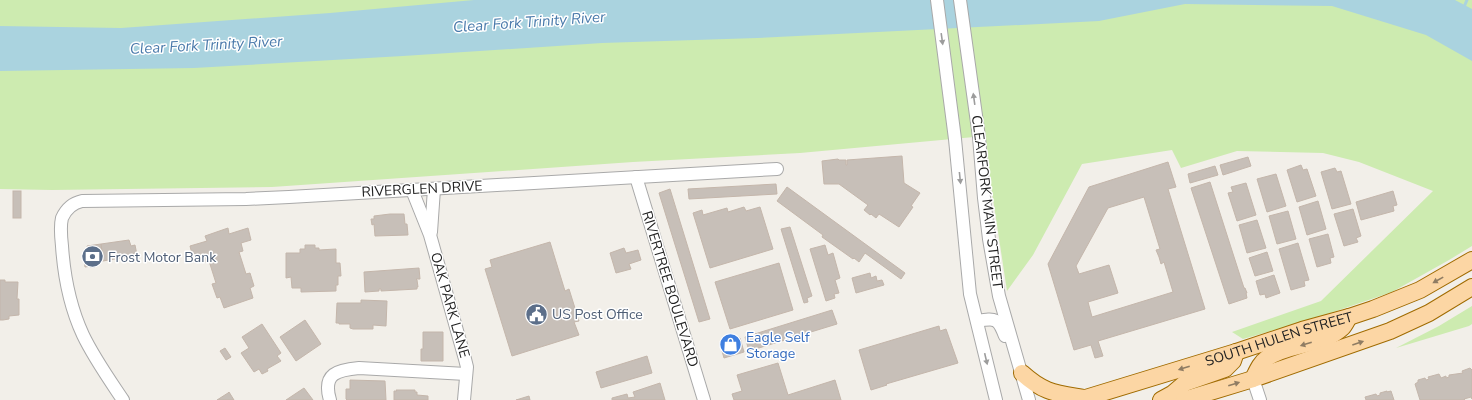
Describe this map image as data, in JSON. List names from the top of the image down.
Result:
{
  "streets": {
    "main road": ["SOUTH HULEN STREET"],
    "street": [
      "RIVERGLEN DRIVE",
      "CLEARFORK MAIN STREET",
      "RIVERTREE BOULEVARD",
      "OAK PARK LANE"
    ]
  },
  "crossings": [
    ["RIVERGLEN DRIVE", "RIVERTREE BOULEVARD"],
    ["RIVERGLEN DRIVE", "OAK PARK LANE"]
  ],
  "water": ["Clear Fork Trinity River"],
  "places": {
    "bank": ["Frost Motor Bank"],
    "public building": ["US Post Office"],
    "shop": ["Eagle Self Storage"]
  }
}
